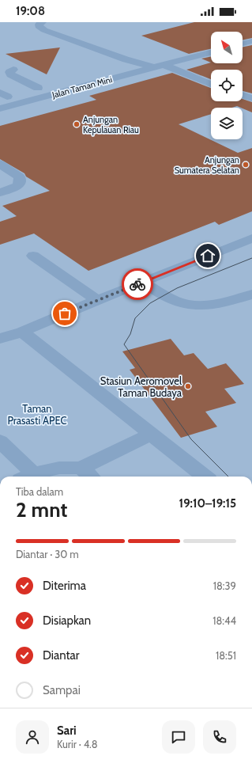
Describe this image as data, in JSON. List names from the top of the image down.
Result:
{
  "streets": {
    "lane": ["Jalan Taman Mini"]
  },
  "parks": ["Taman Prasasti APEC"],
  "places": ["Anjungan Kepulauan Riau", "Anjungan Sumatera Selatan", "Stasiun Aeromovel Taman Budaya"],
  "north": "top left",
  "page": {
    "status": "19:08",
    "heading": ["2 mnt", "Tiba dalam", "19:10–19:15"],
    "panel": ["Sari", "Kurir · 4.8"],
    "bar": "Diantar · 30 m",
    "list": [
      ["Diterima", "18:39"],
      ["Disiapkan", "18:44"],
      ["Diantar", "18:51"],
      "Sampai"
    ]
  }
}
